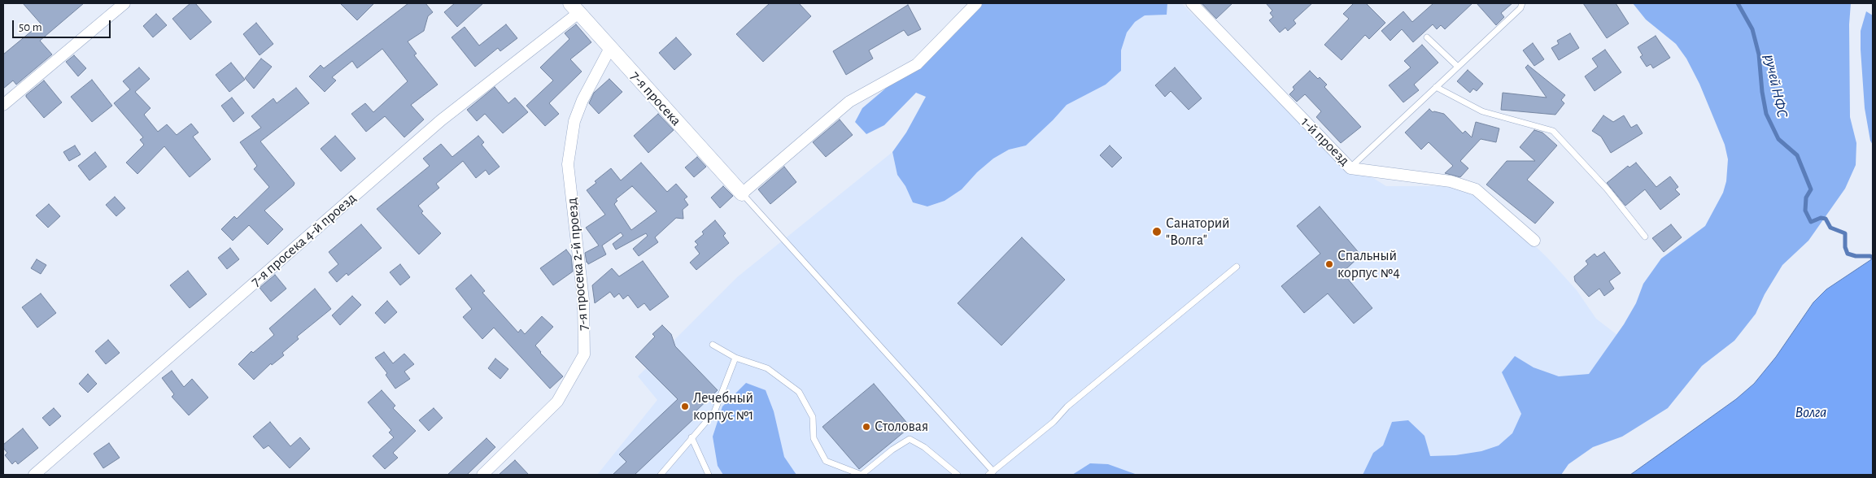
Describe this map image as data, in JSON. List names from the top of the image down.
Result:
{
  "streets": {
    "street": [
      "7-я просека",
      "1-й проезд",
      "7-я просека 4-й проезд",
      "7-я просека 2-й проезд"
    ]
  },
  "crossings": [
    ["7-я просека", "7-я просека 4-й проезд"],
    ["7-я просека", "7-я просека 2-й проезд"]
  ],
  "water": ["ручей НФС", "Волга"],
  "places": [
    "Санаторий \"Волга\"",
    "Спальный корпус №4",
    "Лечебный корпус №1",
    "Столовая"
  ],
  "scale_bar": "50 m"
}
